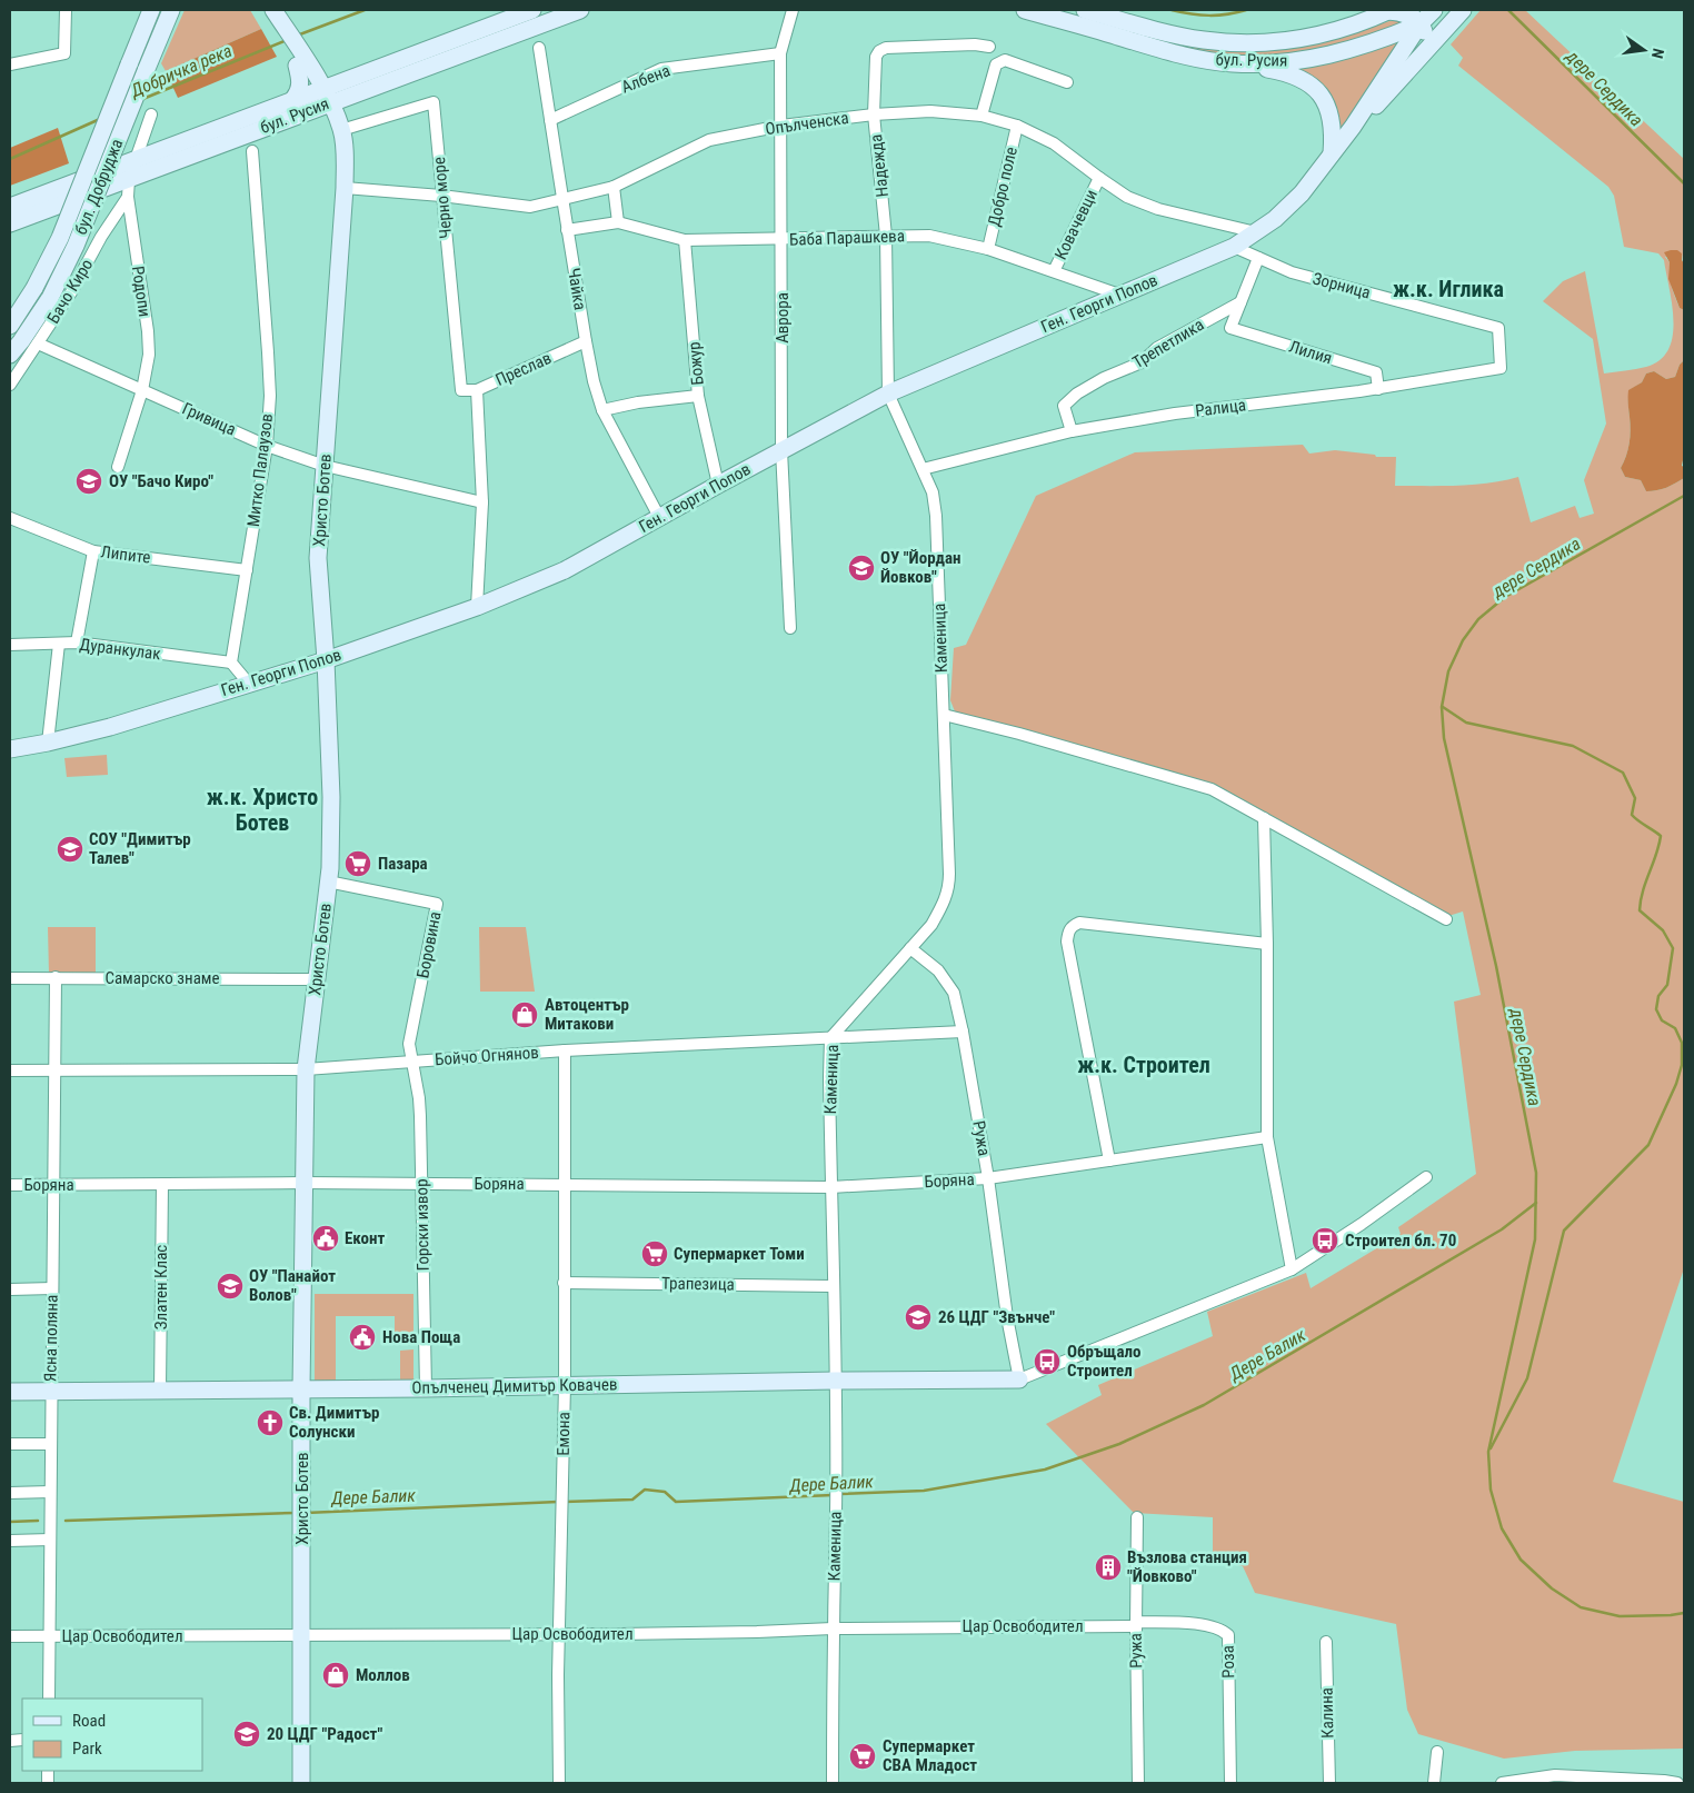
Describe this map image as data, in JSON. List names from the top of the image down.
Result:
{
  "streets": {
    "street": [
      "бул. Русия",
      "Албена",
      "Опълченска",
      "Надежда",
      "бул. Добруджа",
      "Добро поле",
      "Черно море",
      "Ковачевци",
      "Баба Парашкева",
      "Зорница",
      "Чайка",
      "Бачо Киро",
      "Родопи",
      "Ген. Георги Попов",
      "Аврора",
      "Трепетлика",
      "Лилия",
      "Божур",
      "Преслав",
      "Ралица",
      "Гривица",
      "Митко Палаузов",
      "Христо Ботев",
      "Липите",
      "Каменица",
      "Дуранкулак",
      "Боровина",
      "Самарско знаме",
      "Бойчо Огнянов",
      "Ружа",
      "Боряна",
      "Горски извор",
      "Трапезица",
      "Златен Клас",
      "Ясна поляна",
      "Опълченец Димитър Ковачев",
      "Емона",
      "Цар Освободител",
      "Роза",
      "Калина"
    ]
  },
  "crossings": [
    ["бул. Русия", "Черно море"],
    ["бул. Русия", "Родопи"],
    ["бул. Русия", "Христо Ботев"],
    ["Албена", "Чайка"],
    ["Албена", "Аврора"],
    ["Опълченска", "Надежда"],
    ["Опълченска", "Добро поле"],
    ["Опълченска", "Черно море"],
    ["Опълченска", "Ковачевци"],
    ["Опълченска", "Чайка"],
    ["Опълченска", "Ген. Георги Попов"],
    ["Опълченска", "Аврора"],
    ["Опълченска", "Христо Ботев"],
    ["Надежда", "Баба Парашкева"],
    ["Надежда", "Ген. Георги Попов"],
    ["Надежда", "Каменица"],
    ["Добро поле", "Баба Парашкева"],
    ["Черно море", "Преслав"],
    ["Черно море", "Христо Ботев"],
    ["Ковачевци", "Баба Парашкева"],
    ["Баба Парашкева", "Чайка"],
    ["Баба Парашкева", "Ген. Георги Попов"],
    ["Баба Парашкева", "Аврора"],
    ["Баба Парашкева", "Божур"],
    ["Зорница", "Ген. Георги Попов"],
    ["Зорница", "Трепетлика"],
    ["Зорница", "Ралица"],
    ["Чайка", "Ген. Георги Попов"],
    ["Чайка", "Преслав"],
    ["Бачо Киро", "Родопи"],
    ["Бачо Киро", "Гривица"],
    ["Родопи", "Гривица"],
    ["Ген. Георги Попов", "Аврора"],
    ["Ген. Георги Попов", "Божур"],
    ["Ген. Георги Попов", "Христо Ботев"],
    ["Ген. Георги Попов", "Каменица"],
    ["Трепетлика", "Лилия"],
    ["Трепетлика", "Ралица"],
    ["Лилия", "Ралица"],
    ["Ралица", "Каменица"],
    ["Гривица", "Митко Палаузов"],
    ["Гривица", "Христо Ботев"],
    ["Митко Палаузов", "Липите"],
    ["Митко Палаузов", "Дуранкулак"],
    ["Христо Ботев", "Боровина"],
    ["Христо Ботев", "Самарско знаме"],
    ["Христо Ботев", "Бойчо Огнянов"],
    ["Христо Ботев", "Боряна"],
    ["Христо Ботев", "Опълченец Димитър Ковачев"],
    ["Христо Ботев", "Цар Освободител"],
    ["Каменица", "Бойчо Огнянов"],
    ["Каменица", "Ружа"],
    ["Каменица", "Боряна"],
    ["Каменица", "Трапезица"],
    ["Каменица", "Опълченец Димитър Ковачев"],
    ["Каменица", "Цар Освободител"],
    ["Боровина", "Бойчо Огнянов"],
    ["Боровина", "Горски извор"],
    ["Самарско знаме", "Ясна поляна"],
    ["Бойчо Огнянов", "Ружа"],
    ["Бойчо Огнянов", "Горски извор"],
    ["Бойчо Огнянов", "Ясна поляна"],
    ["Бойчо Огнянов", "Емона"],
    ["Ружа", "Боряна"],
    ["Ружа", "Опълченец Димитър Ковачев"],
    ["Ружа", "Цар Освободител"],
    ["Ружа", "Роза"],
    ["Боряна", "Горски извор"],
    ["Боряна", "Златен Клас"],
    ["Боряна", "Ясна поляна"],
    ["Боряна", "Емона"],
    ["Горски извор", "Опълченец Димитър Ковачев"],
    ["Трапезица", "Емона"],
    ["Златен Клас", "Опълченец Димитър Ковачев"],
    ["Ясна поляна", "Опълченец Димитър Ковачев"],
    ["Ясна поляна", "Цар Освободител"],
    ["Опълченец Димитър Ковачев", "Емона"],
    ["Емона", "Цар Освободител"],
    ["Цар Освободител", "Роза"]
  ],
  "districts": ["ж.к. Иглика", "ж.к. Христо Ботев", "ж.к. Строител"],
  "water": ["Добричка река", "дере Сердика", "Дере Балик"],
  "places": {
    "school or university": [
      "ОУ \"Бачо Киро\"",
      "ОУ \"Йордан Йовков\"",
      "СОУ \"Димитър Талев\"",
      "ОУ \"Панайот Волов\"",
      "26 ЦДГ \"Звънче\"",
      "20 ЦДГ \"Радост\""
    ],
    "supermarket": ["Пазара", "Супермаркет Томи", "Супермаркет CBA Младост"],
    "shop": ["Автоцентър Митакови", "Моллов"],
    "public building": ["Еконт", "Нова Поща"],
    "bus stop": ["Строител бл. 70", "Обръщало Строител"],
    "church": ["Св. Димитър Солунски"],
    "building": ["Възлова станция \"Йовково\""]
  },
  "legend": ["Road", "Park"],
  "north": "right"
}
